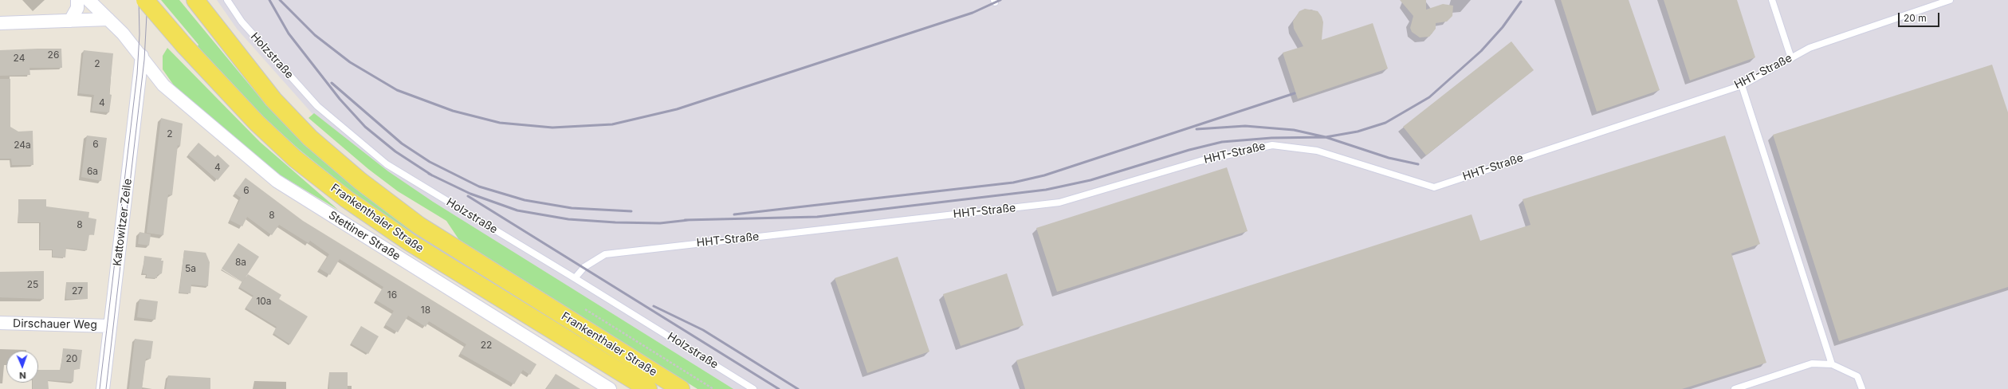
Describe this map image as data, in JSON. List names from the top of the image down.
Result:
{
  "streets": {
    "main road": ["Frankenthaler Straße"],
    "street": ["Kattowitzer Zeile", "Stettiner Straße", "Dirschauer Weg"],
    "lane": ["Holzstraße", "HHT-Straße"]
  },
  "crossings": [
    ["Holzstraße", "HHT-Straße"],
    ["Kattowitzer Zeile", "Stettiner Straße"],
    ["Kattowitzer Zeile", "Dirschauer Weg"]
  ],
  "house_numbers": [
    "26",
    "24",
    "2",
    "4",
    "2",
    "6",
    "24a",
    "4",
    "6a",
    "6",
    "8",
    "8",
    "8a",
    "5a",
    "25",
    "27",
    "16",
    "10a",
    "18",
    "22",
    "20"
  ],
  "scale_bar": "20 m",
  "north": "bottom"
}
